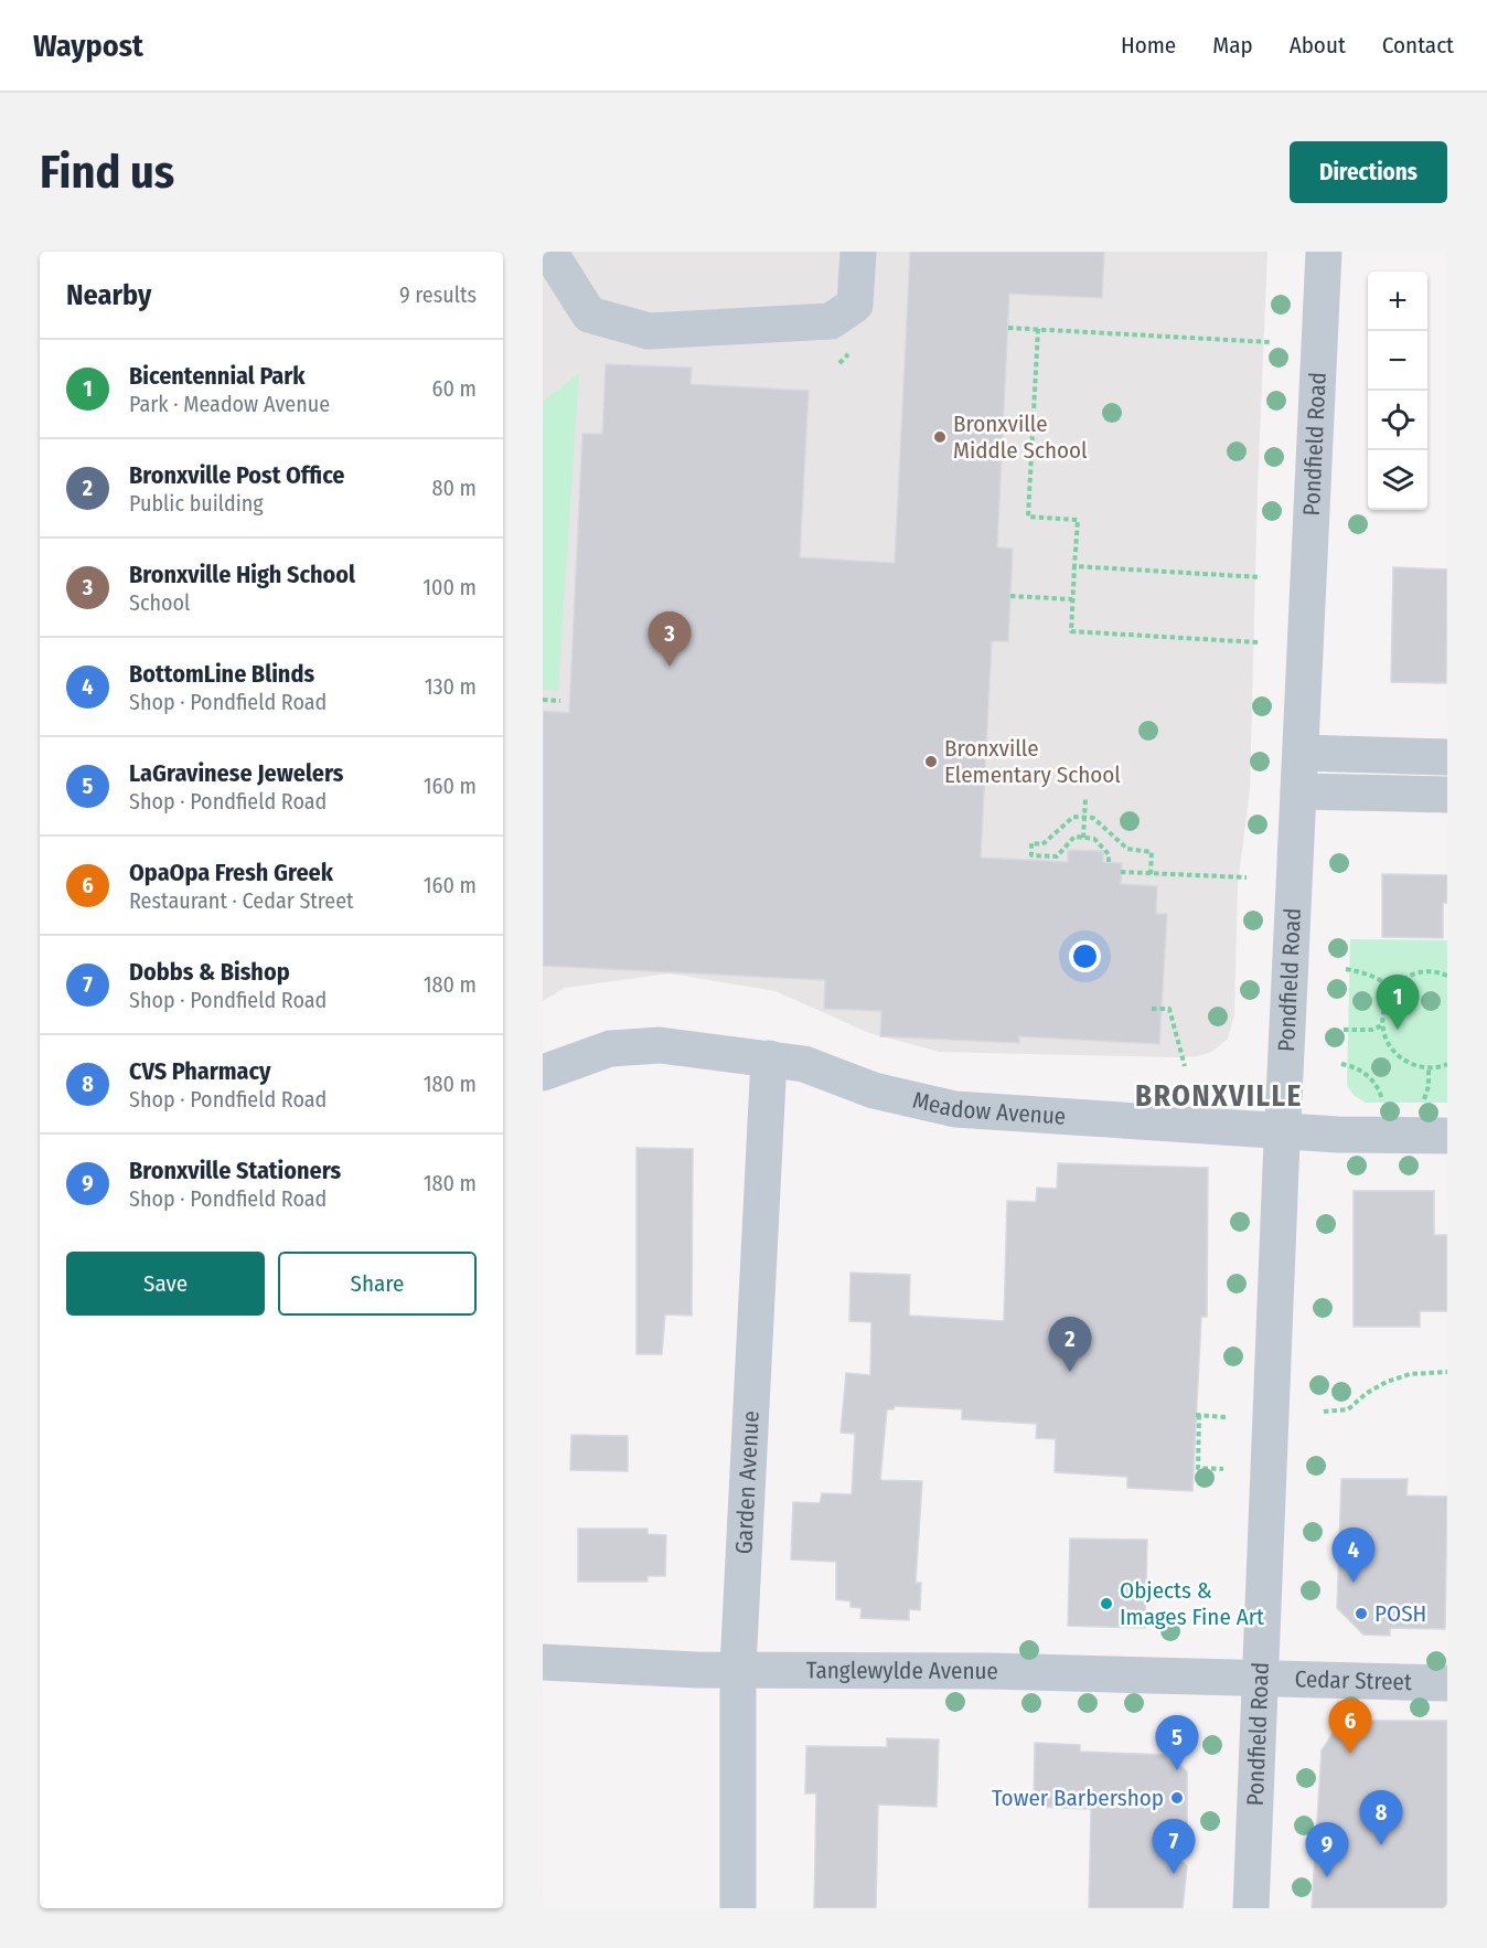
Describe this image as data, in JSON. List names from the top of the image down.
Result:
{
  "streets": {
    "street": [
      "Pondfield Road",
      "Meadow Avenue",
      "Garden Avenue",
      "Tanglewylde Avenue",
      "Cedar Street"
    ]
  },
  "crossings": [
    ["Pondfield Road", "Meadow Avenue"],
    ["Pondfield Road", "Tanglewylde Avenue"],
    ["Pondfield Road", "Cedar Street"],
    ["Meadow Avenue", "Garden Avenue"],
    ["Garden Avenue", "Tanglewylde Avenue"],
    ["Tanglewylde Avenue", "Cedar Street"]
  ],
  "districts": ["BRONXVILLE"],
  "places": [
    "Bronxville Middle School",
    "Bronxville Elementary School",
    "Objects & Images Fine Art",
    "POSH",
    "Tower Barbershop"
  ],
  "page": {
    "header": "Waypost",
    "nav": [
      "Home",
      "Map",
      "About",
      "Contact"
    ],
    "buttons": [
      "Directions",
      ["Save", "Share"]
    ],
    "title": "Find us",
    "heading": ["Nearby", "9 results"],
    "map_buttons": ["+", "−"],
    "list": [
      {
        "mark": "1",
        "name": "Bicentennial Park",
        "note": "Park · Meadow Avenue",
        "value": "60 m"
      },
      {
        "mark": "2",
        "name": "Bronxville Post Office",
        "note": "Public building",
        "value": "80 m"
      },
      {
        "mark": "3",
        "name": "Bronxville High School",
        "note": "School",
        "value": "100 m"
      },
      {
        "mark": "4",
        "name": "BottomLine Blinds",
        "note": "Shop · Pondfield Road",
        "value": "130 m"
      },
      {
        "mark": "5",
        "name": "LaGravinese Jewelers",
        "note": "Shop · Pondfield Road",
        "value": "160 m"
      },
      {
        "mark": "6",
        "name": "OpaOpa Fresh Greek",
        "note": "Restaurant · Cedar Street",
        "value": "160 m"
      },
      {
        "mark": "7",
        "name": "Dobbs & Bishop",
        "note": "Shop · Pondfield Road",
        "value": "180 m"
      },
      {
        "mark": "8",
        "name": "CVS Pharmacy",
        "note": "Shop · Pondfield Road",
        "value": "180 m"
      },
      {
        "mark": "9",
        "name": "Bronxville Stationers",
        "note": "Shop · Pondfield Road",
        "value": "180 m"
      }
    ],
    "pins": [
      "3",
      "1",
      "2",
      "4",
      "6",
      "5",
      "8",
      "7",
      "9"
    ]
  }
}
